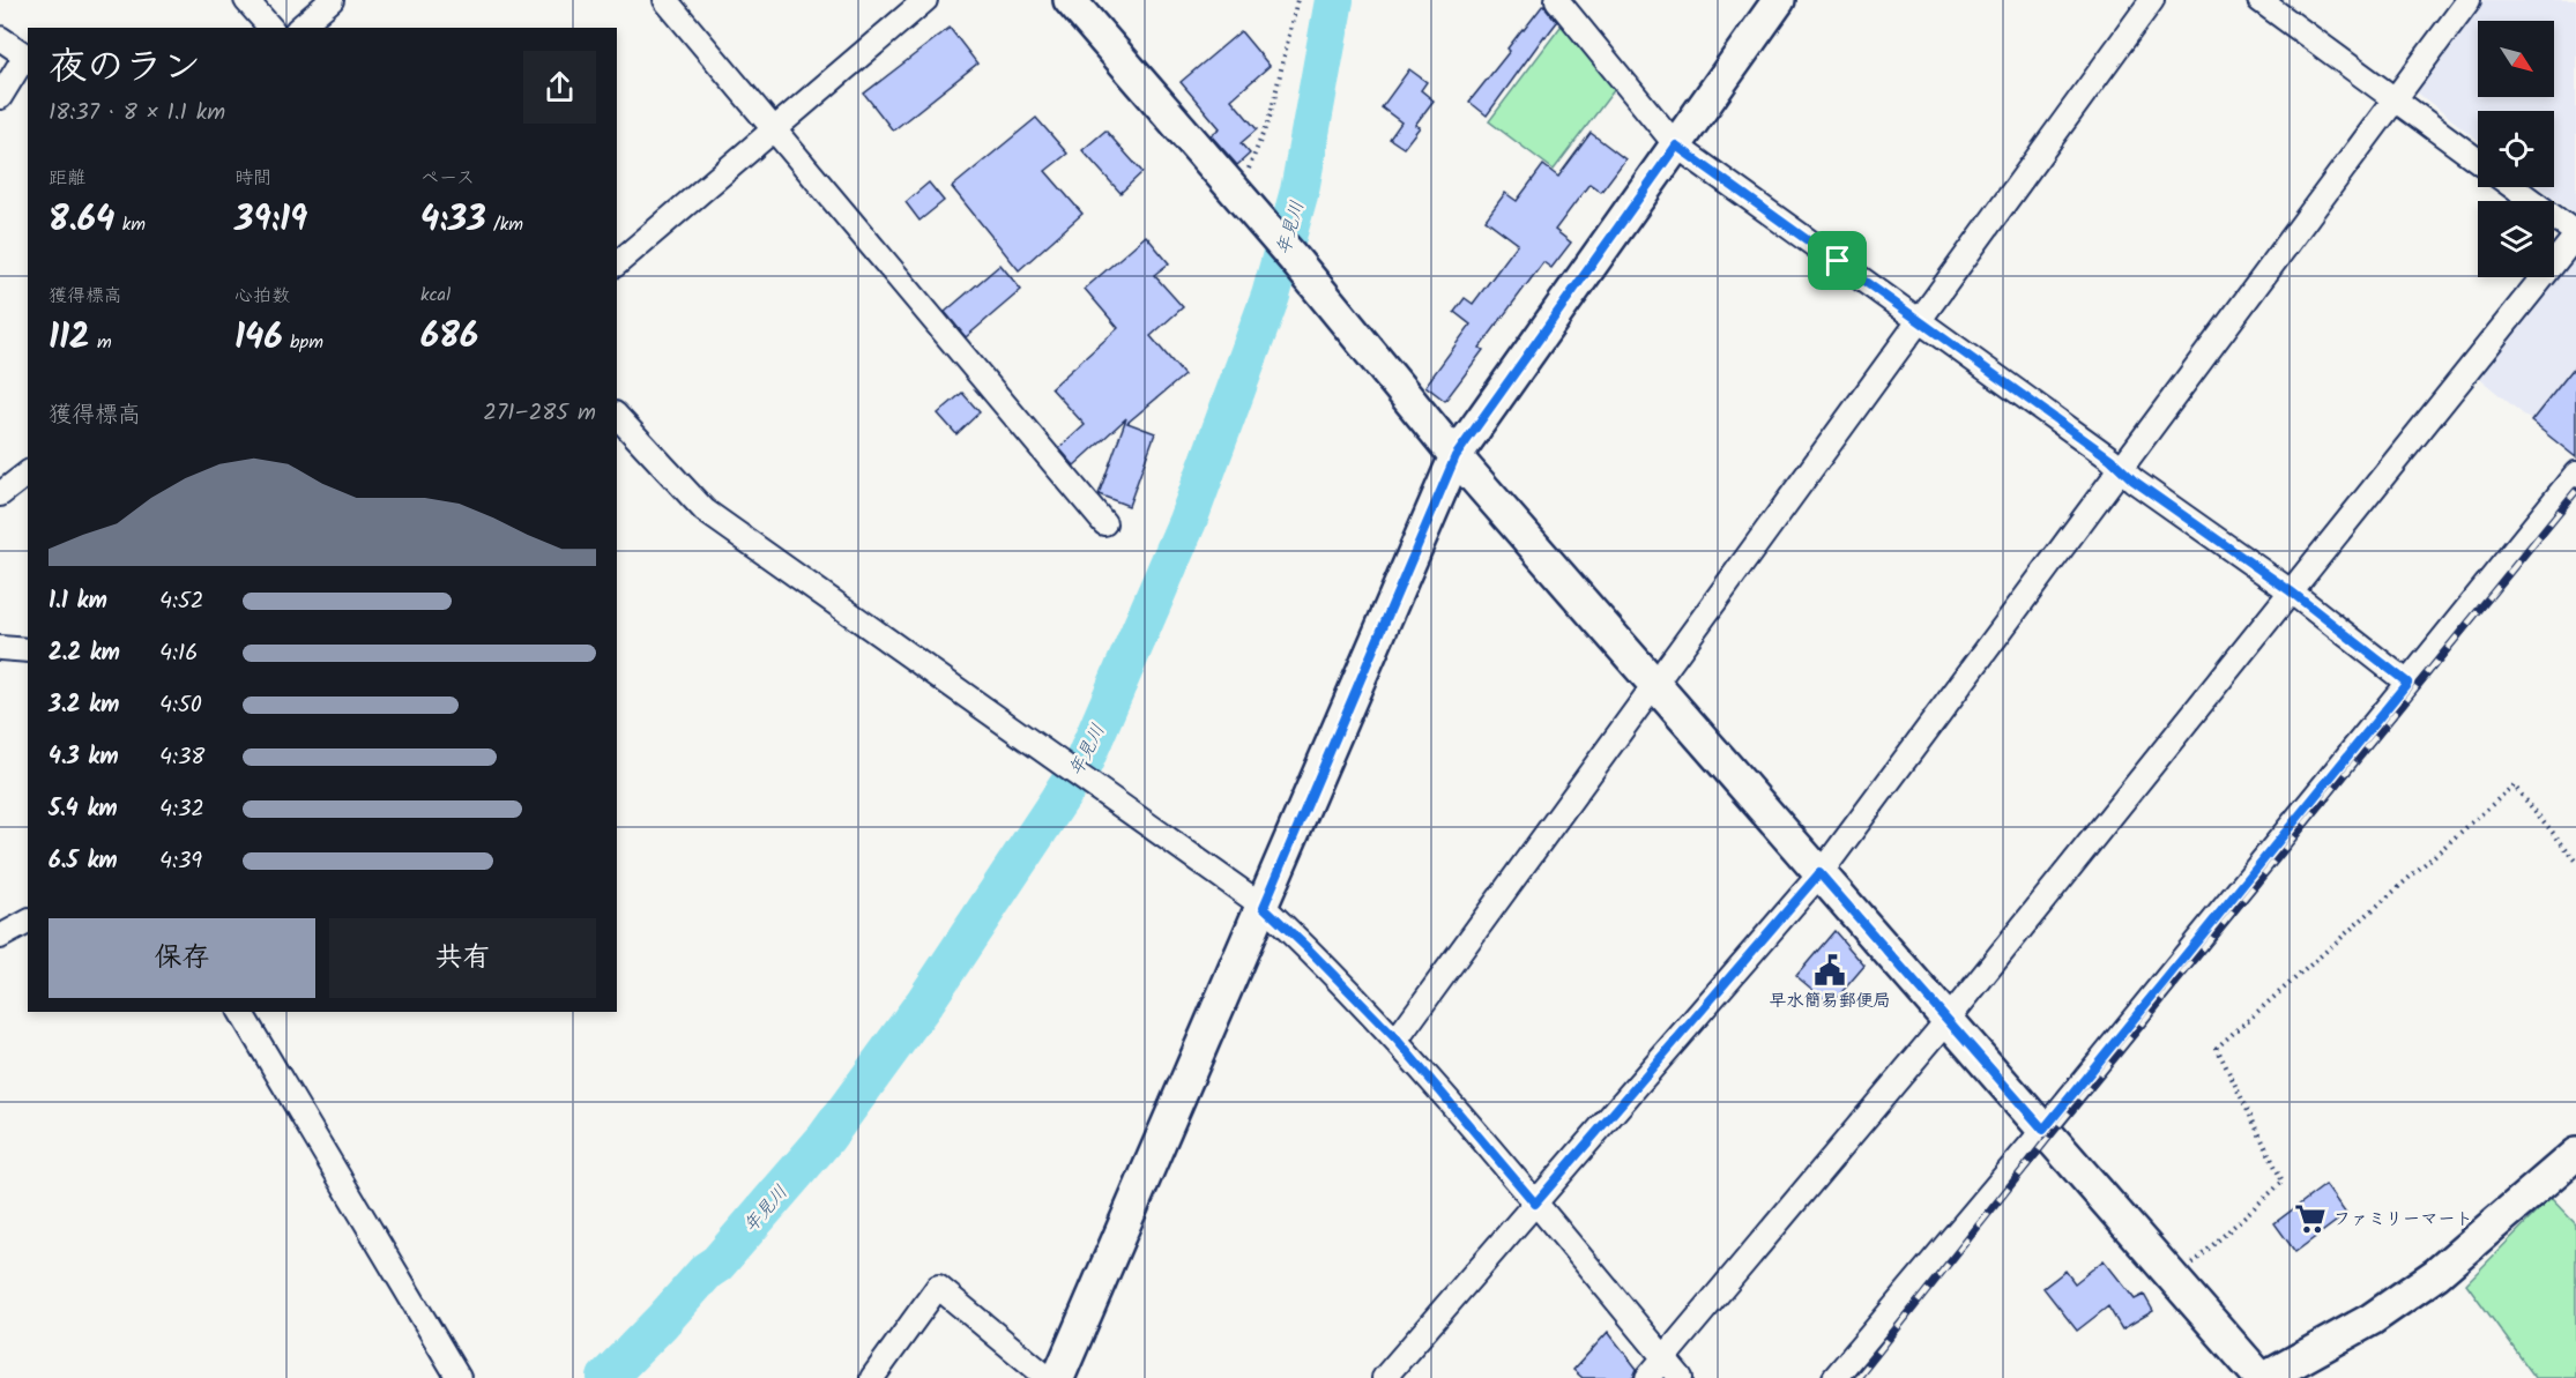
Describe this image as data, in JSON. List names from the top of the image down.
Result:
{
  "water": ["年見川"],
  "places": {
    "public building": ["早水簡易郵便局"],
    "supermarket": ["ファミリーマート"]
  },
  "north": "bottom right",
  "page": {
    "heading": ["夜のラン", "18:37 · 8 × 1.1 km"],
    "stats": [
      ["距離", "8.64 km"],
      ["時間", "39:19"],
      ["ペース", "4:33 /km"],
      ["獲得標高", "112 m"],
      ["心拍数", "146 bpm"],
      ["kcal", "686"]
    ],
    "chart": ["獲得標高", "271–285 m"],
    "list": [
      {
        "name": "1.1 km",
        "note": "4:52"
      },
      {
        "name": "2.2 km",
        "note": "4:16"
      },
      {
        "name": "3.2 km",
        "note": "4:50"
      },
      {
        "name": "4.3 km",
        "note": "4:38"
      },
      {
        "name": "5.4 km",
        "note": "4:32"
      },
      {
        "name": "6.5 km",
        "note": "4:39"
      }
    ],
    "buttons": ["保存", "共有"]
  }
}
